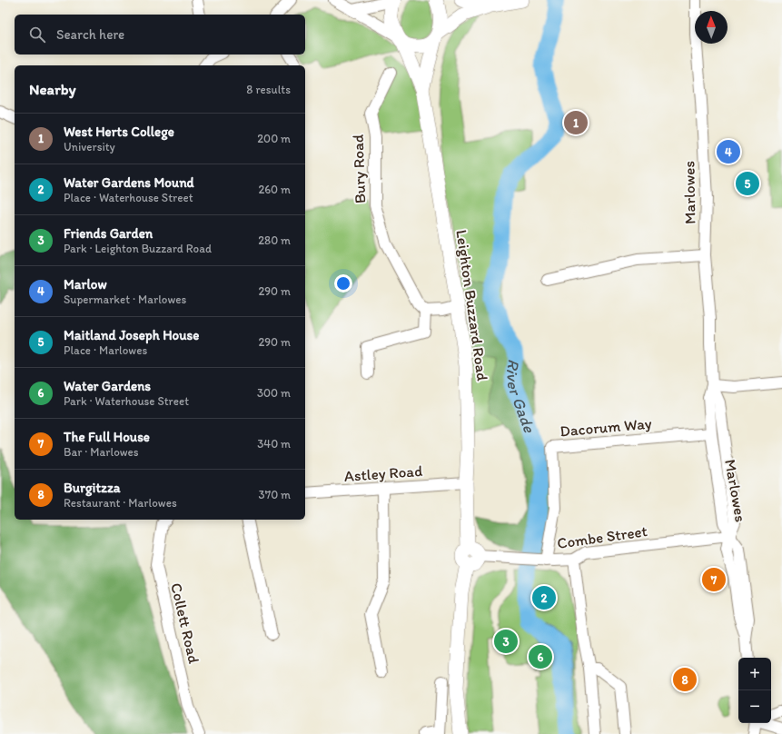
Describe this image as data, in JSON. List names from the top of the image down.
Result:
{
  "streets": {
    "main road": ["Leighton Buzzard Road"],
    "street": [
      "Bury Road",
      "Marlowes",
      "Dacorum Way",
      "Astley Road",
      "Combe Street",
      "Collett Road"
    ]
  },
  "crossings": [
    ["Marlowes", "Dacorum Way"],
    ["Marlowes", "Combe Street"],
    ["Leighton Buzzard Road", "Astley Road"],
    ["Leighton Buzzard Road", "Combe Street"],
    ["Dacorum Way", "Combe Street"]
  ],
  "water": ["River Gade"],
  "north": "top",
  "page": {
    "search": "Search here",
    "heading": ["Nearby", "8 results"],
    "pins": [
      "1",
      "4",
      "5",
      "7",
      "2",
      "3",
      "6",
      "8"
    ],
    "list": [
      {
        "mark": "1",
        "name": "West Herts College",
        "note": "University",
        "value": "200 m"
      },
      {
        "mark": "2",
        "name": "Water Gardens Mound",
        "note": "Place · Waterhouse Street",
        "value": "260 m"
      },
      {
        "mark": "3",
        "name": "Friends Garden",
        "note": "Park · Leighton Buzzard Road",
        "value": "280 m"
      },
      {
        "mark": "4",
        "name": "Marlow",
        "note": "Supermarket · Marlowes",
        "value": "290 m"
      },
      {
        "mark": "5",
        "name": "Maitland Joseph House",
        "note": "Place · Marlowes",
        "value": "290 m"
      },
      {
        "mark": "6",
        "name": "Water Gardens",
        "note": "Park · Waterhouse Street",
        "value": "300 m"
      },
      {
        "mark": "7",
        "name": "The Full House",
        "note": "Bar · Marlowes",
        "value": "340 m"
      },
      {
        "mark": "8",
        "name": "Burgitzza",
        "note": "Restaurant · Marlowes",
        "value": "370 m"
      }
    ],
    "map_buttons": ["+", "−"]
  }
}
